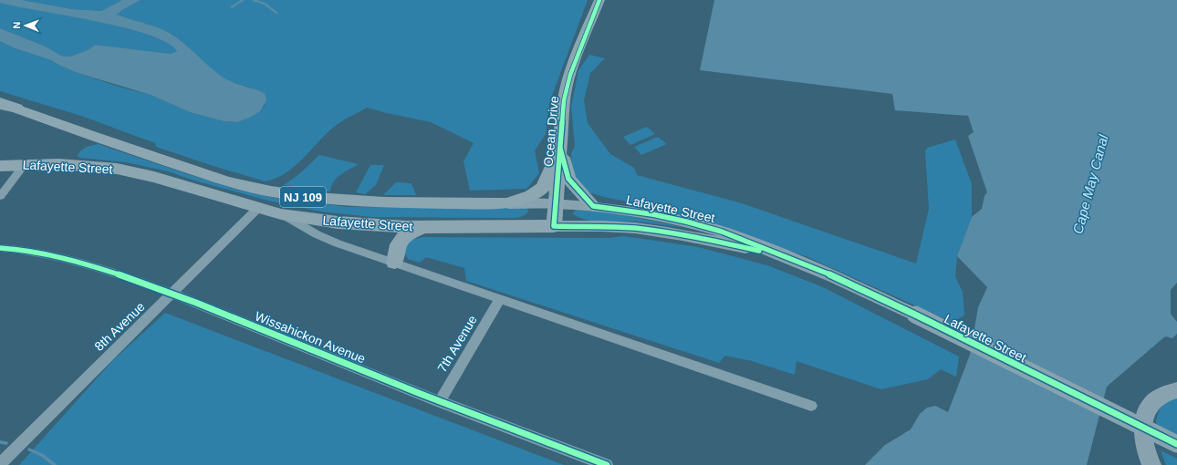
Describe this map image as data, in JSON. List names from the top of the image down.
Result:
{
  "streets": {
    "main road": ["Ocean Drive", "Lafayette Street", "NJ 109"],
    "street": ["8th Avenue", "Wissahickon Avenue", "7th Avenue"]
  },
  "crossings": [
    ["Ocean Drive", "Lafayette Street"],
    ["Lafayette Street", "8th Avenue"],
    ["8th Avenue", "Wissahickon Avenue"],
    ["Wissahickon Avenue", "7th Avenue"]
  ],
  "water": ["Cape May Canal"],
  "north": "left"
}
